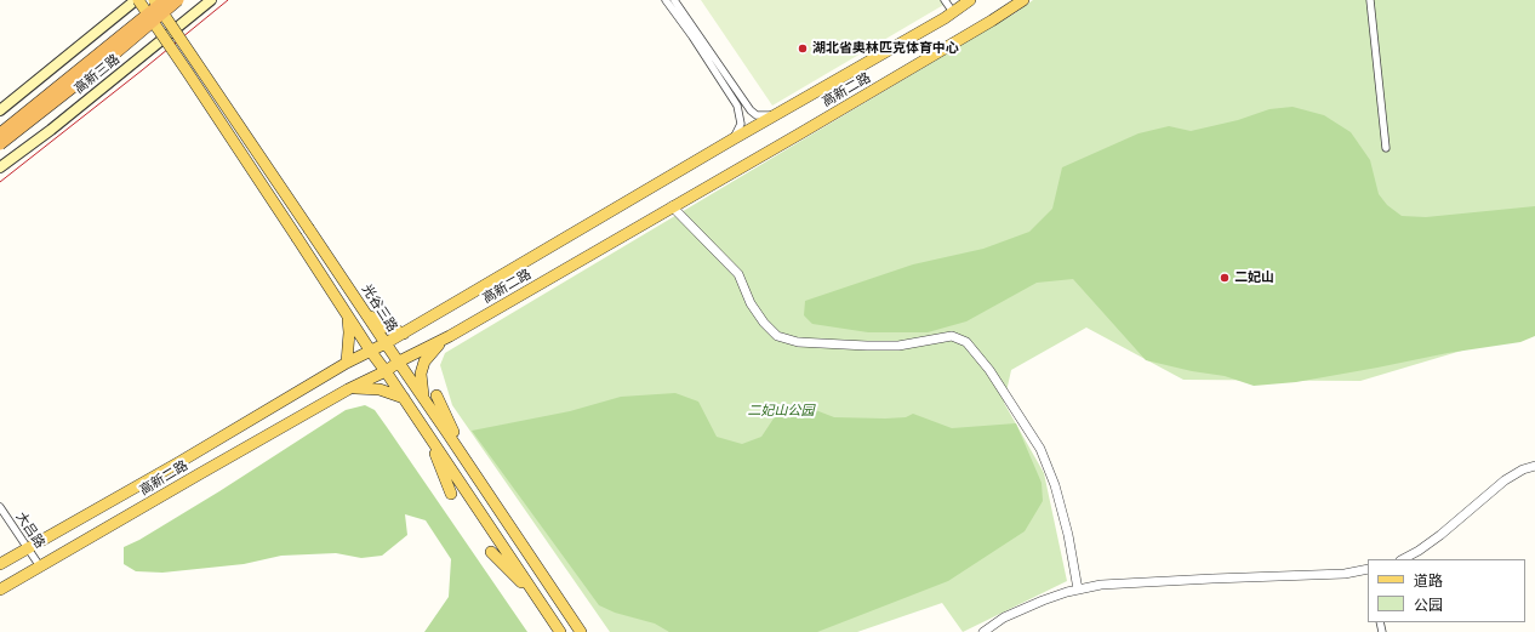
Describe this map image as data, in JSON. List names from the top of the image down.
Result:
{
  "streets": {
    "highway": ["高新三路"],
    "main road": ["高新二路", "光谷三路"],
    "street": ["大吕路"]
  },
  "crossings": [
    ["高新二路", "光谷三路"],
    ["高新二路", "大吕路"]
  ],
  "parks": ["二妃山公园"],
  "places": ["湖北省奥林匹克体育中心", "二妃山"],
  "legend": ["道路", "公园"]
}
